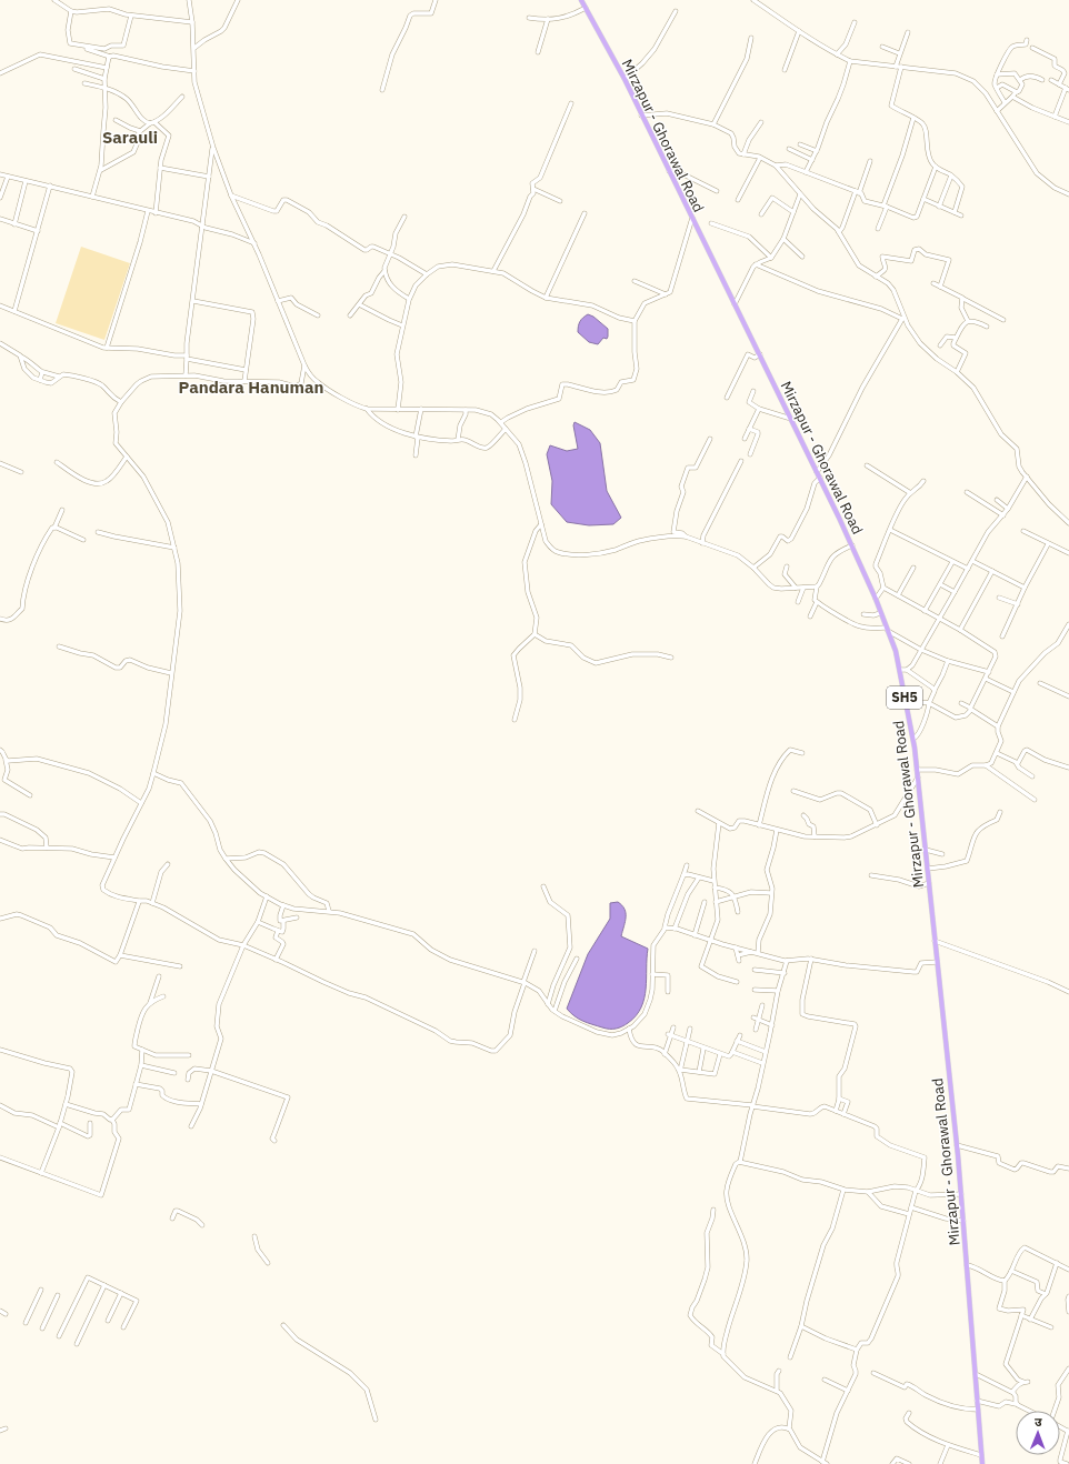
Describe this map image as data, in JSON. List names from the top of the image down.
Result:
{
  "streets": {
    "main road": ["Mirzapur - Ghorawal Road", "SH5"]
  },
  "districts": ["Sarauli", "Pandara Hanuman"],
  "north": "top"
}
